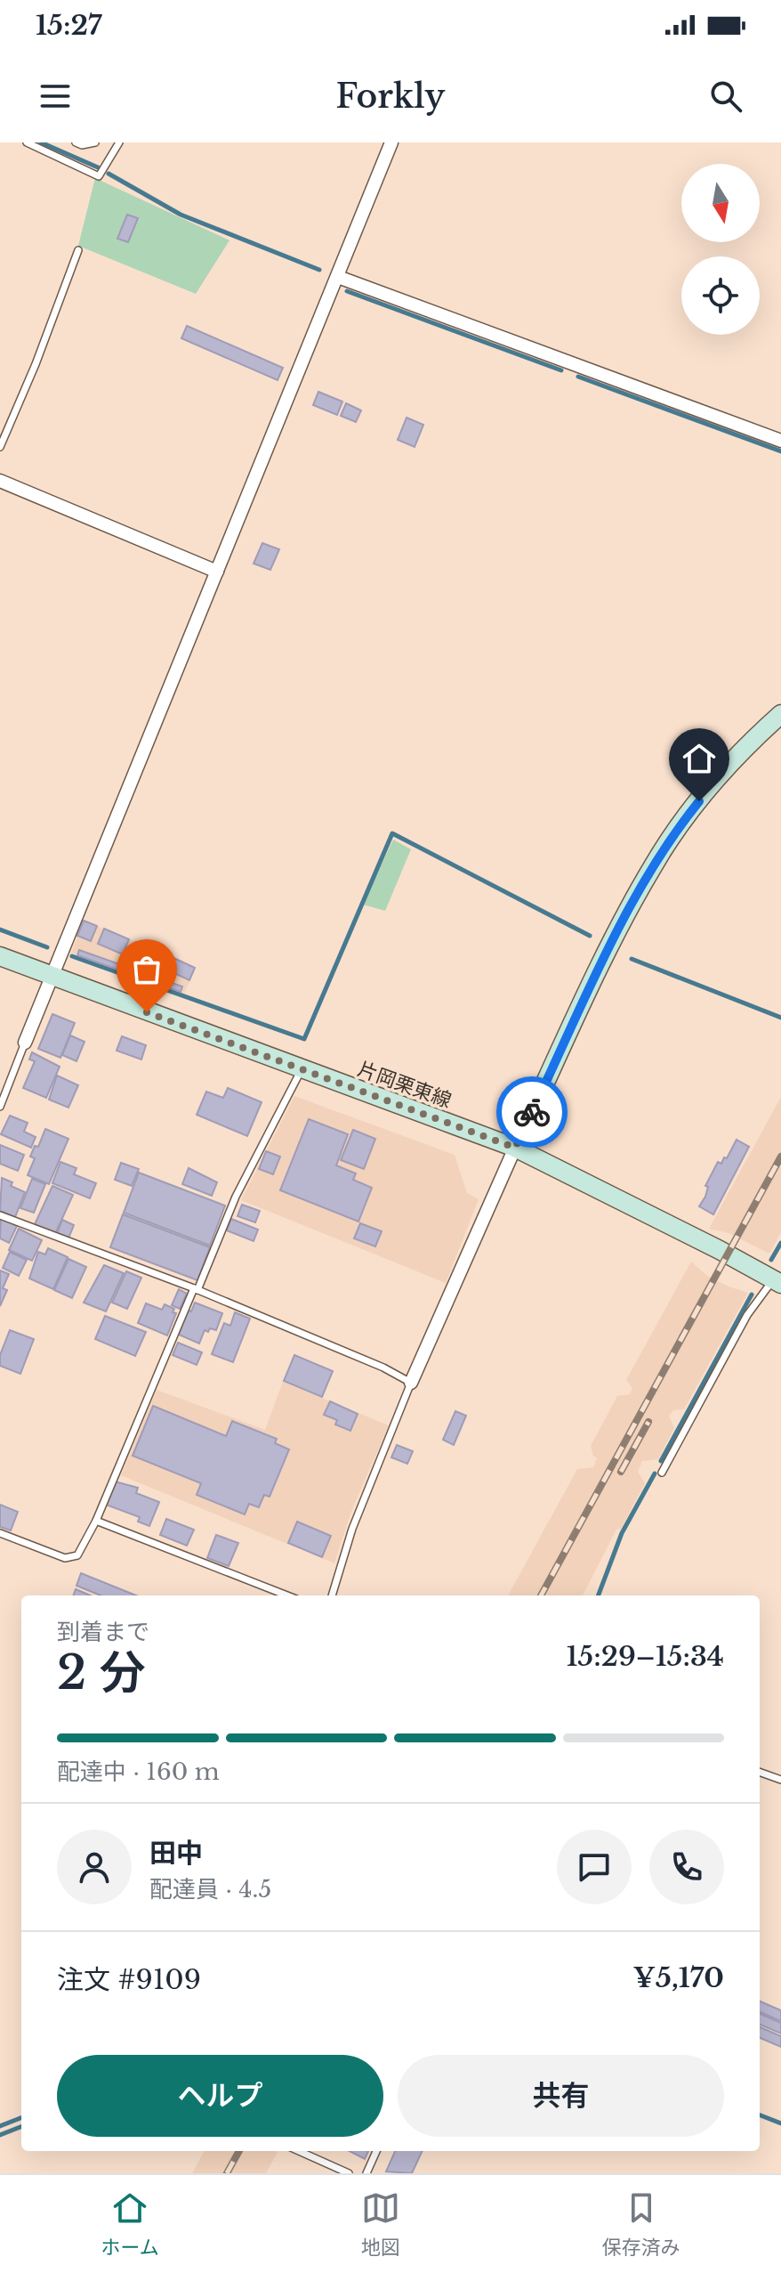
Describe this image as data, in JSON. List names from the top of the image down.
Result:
{
  "streets": {
    "main road": ["片岡栗東線"]
  },
  "north": "bottom",
  "page": {
    "status": "15:27",
    "header": "Forkly",
    "heading": ["2 分", "到着まで", "15:29–15:34"],
    "panel": [
      "田中",
      "配達員 · 4.5",
      "注文 #9109",
      "¥5,170"
    ],
    "bar": "配達中 · 160 m",
    "buttons": ["ヘルプ", "共有"],
    "tabs": ["ホーム", "地図", "保存済み"]
  }
}
